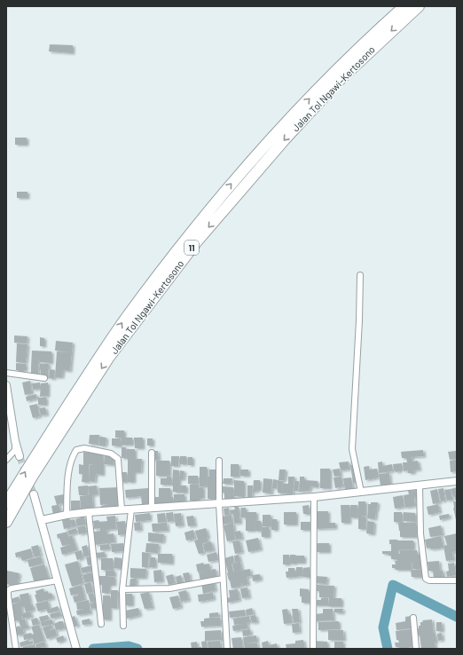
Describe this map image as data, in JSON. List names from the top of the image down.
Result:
{
  "streets": {
    "highway": ["Jalan Tol Ngawi–Kertosono", "11"]
  }
}
